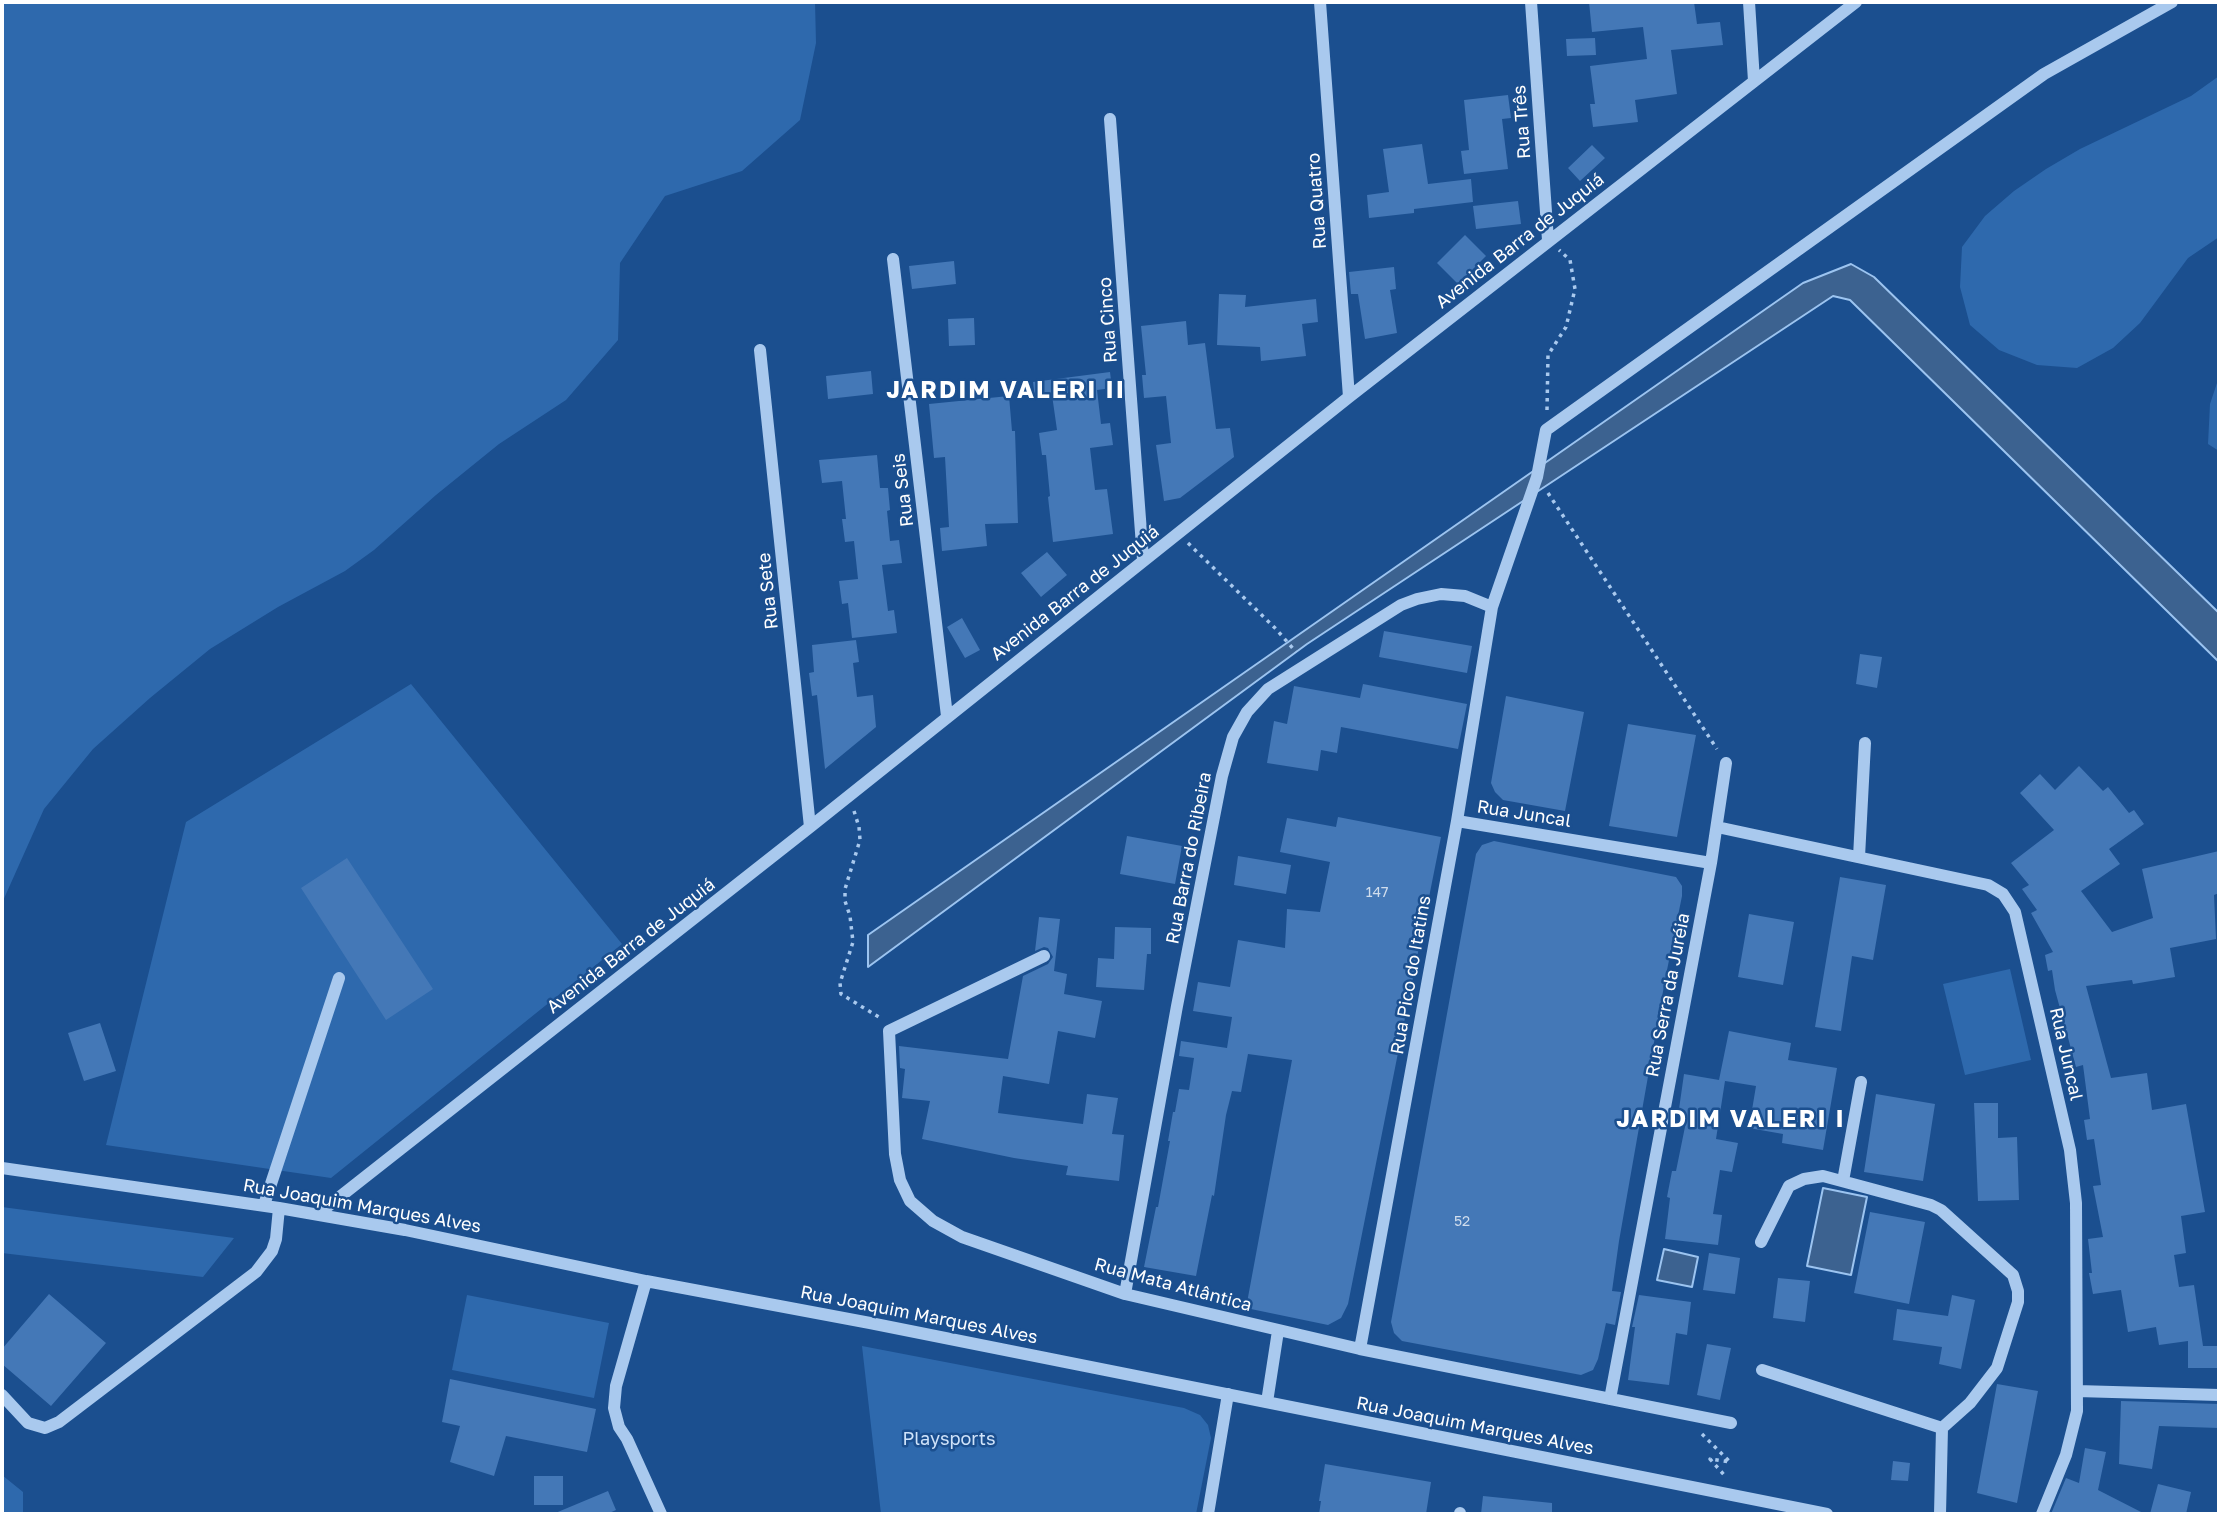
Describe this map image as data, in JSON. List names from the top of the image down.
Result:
{
  "streets": {
    "street": [
      "Rua Três",
      "Rua Quatro",
      "Avenida Barra de Juquiá",
      "Rua Cinco",
      "Rua Seis",
      "Rua Sete",
      "Rua Juncal",
      "Rua Barra do Ribeira",
      "Rua Pico do Itatins",
      "Rua Serra da Juréia",
      "Rua Joaquim Marques Alves",
      "Rua Mata Atlântica"
    ]
  },
  "crossings": [
    ["Rua Três", "Avenida Barra de Juquiá"],
    ["Rua Quatro", "Avenida Barra de Juquiá"],
    ["Avenida Barra de Juquiá", "Rua Cinco"],
    ["Avenida Barra de Juquiá", "Rua Seis"],
    ["Avenida Barra de Juquiá", "Rua Sete"],
    ["Avenida Barra de Juquiá", "Rua Joaquim Marques Alves"],
    ["Rua Juncal", "Rua Pico do Itatins"],
    ["Rua Juncal", "Rua Serra da Juréia"],
    ["Rua Barra do Ribeira", "Rua Pico do Itatins"],
    ["Rua Barra do Ribeira", "Rua Mata Atlântica"],
    ["Rua Pico do Itatins", "Rua Mata Atlântica"],
    ["Rua Serra da Juréia", "Rua Mata Atlântica"]
  ],
  "districts": ["JARDIM VALERI II", "JARDIM VALERI I"],
  "parks": ["Playsports"],
  "house_numbers": ["147", "52"]
}
